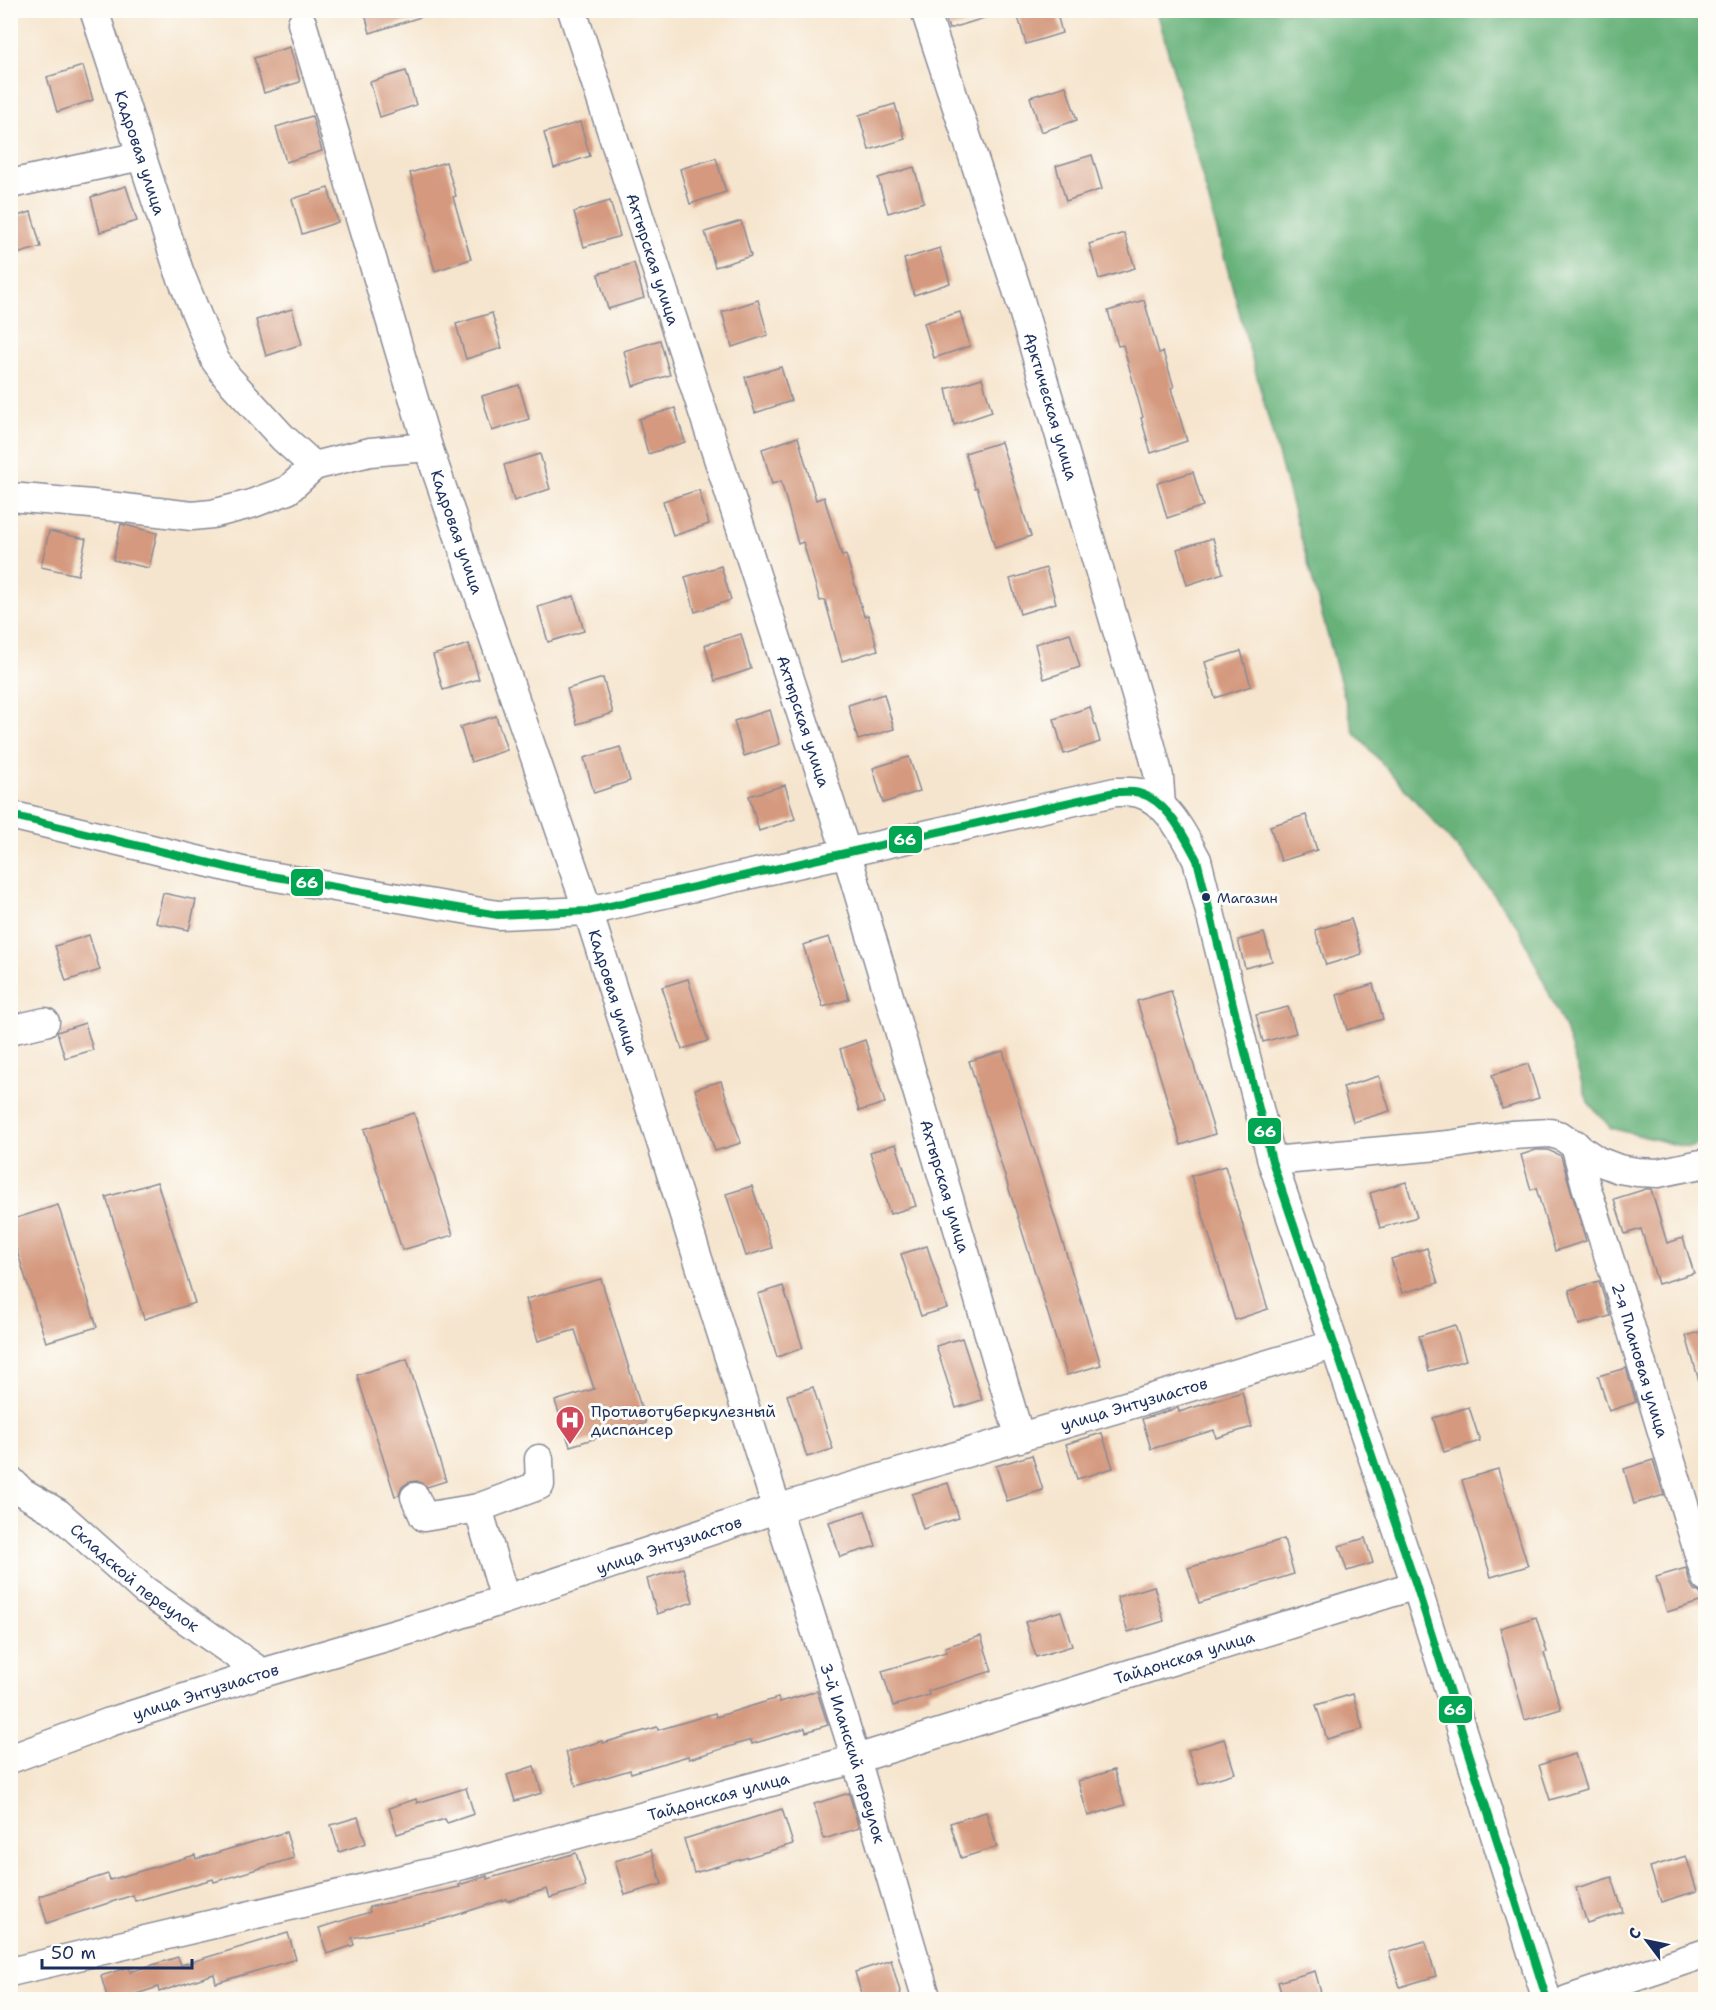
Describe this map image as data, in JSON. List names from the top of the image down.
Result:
{
  "streets": {
    "street": [
      "Кадровая улица",
      "Ахтырская улица",
      "Арктическая улица",
      "2-я Плановая улица",
      "улица Энтузиастов",
      "Складской переулок",
      "Тайдонская улица",
      "3-й Иланский переулок"
    ]
  },
  "crossings": [
    ["Кадровая улица", "улица Энтузиастов"],
    ["Кадровая улица", "3-й Иланский переулок"],
    ["Ахтырская улица", "улица Энтузиастов"],
    ["улица Энтузиастов", "Складской переулок"],
    ["улица Энтузиастов", "3-й Иланский переулок"],
    ["Тайдонская улица", "3-й Иланский переулок"]
  ],
  "places": {
    "other": ["Магазин"],
    "hospital": ["Противотуберкулезный диспансер"]
  },
  "lines": ["transit line 66"],
  "scale_bar": "50 m",
  "north": "top left"
}
